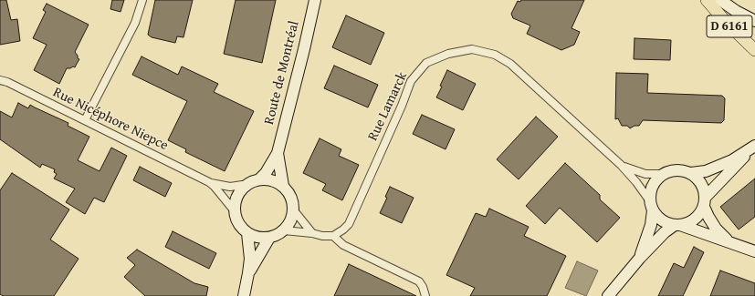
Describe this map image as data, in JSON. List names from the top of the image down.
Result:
{
  "streets": {
    "main road": ["D 6161", "Route de Montréal"],
    "street": ["Rue Lamarck", "Rue Nicéphore Niepce"]
  },
  "crossings": [
    ["Route de Montréal", "Rue Nicéphore Niepce"]
  ]
}
